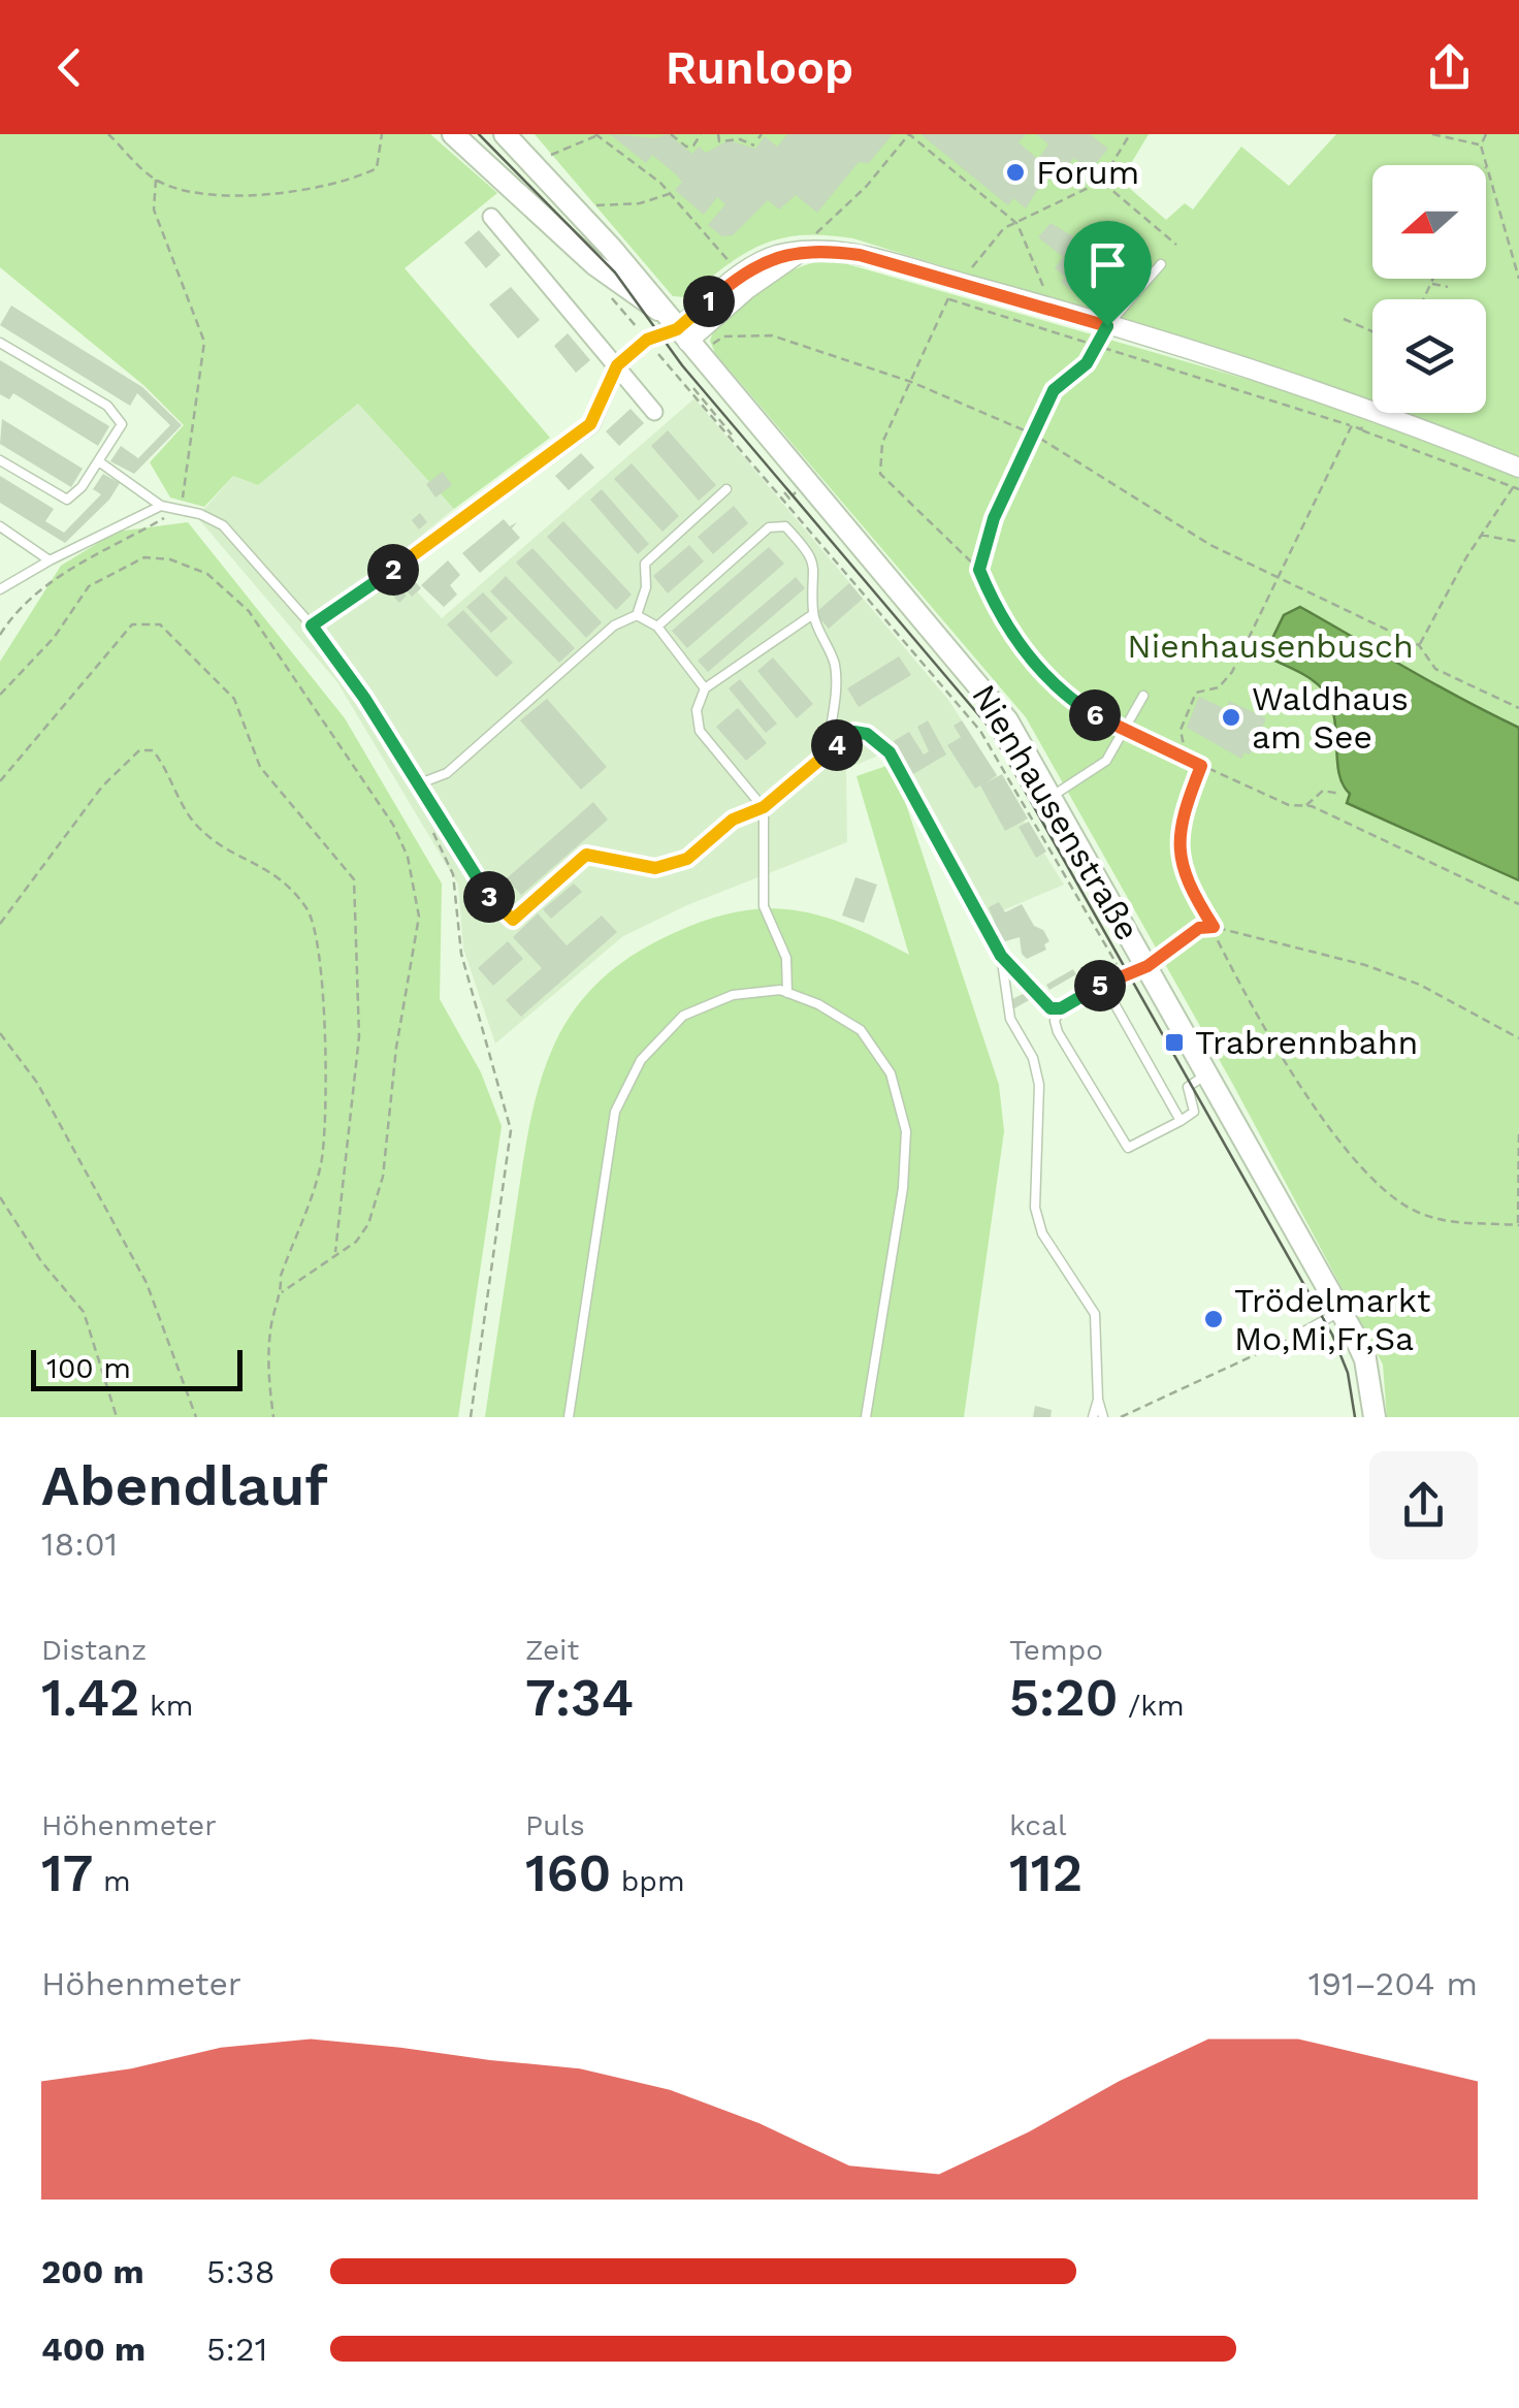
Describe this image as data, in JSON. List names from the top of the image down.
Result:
{
  "streets": {
    "main road": ["Nienhausenstraße"]
  },
  "parks": ["Nienhausenbusch"],
  "places": {
    "other": ["Forum", "Waldhaus am See", "Trödelmarkt Mo,Mi,Fr,Sa"],
    "transit": ["Trabrennbahn"]
  },
  "scale_bar": "100 m",
  "north": "left",
  "page": {
    "header": "Runloop",
    "pins": [
      "1",
      "2",
      "6",
      "4",
      "3",
      "5"
    ],
    "scale": "100 m",
    "heading": ["Abendlauf", "18:01"],
    "stats": [
      ["Distanz", "1.42 km"],
      ["Zeit", "7:34"],
      ["Tempo", "5:20 /km"],
      ["Höhenmeter", "17 m"],
      ["Puls", "160 bpm"],
      ["kcal", "112"]
    ],
    "chart": ["Höhenmeter", "191–204 m"],
    "list": [
      {
        "name": "200 m",
        "note": "5:38"
      },
      {
        "name": "400 m",
        "note": "5:21"
      }
    ]
  }
}
